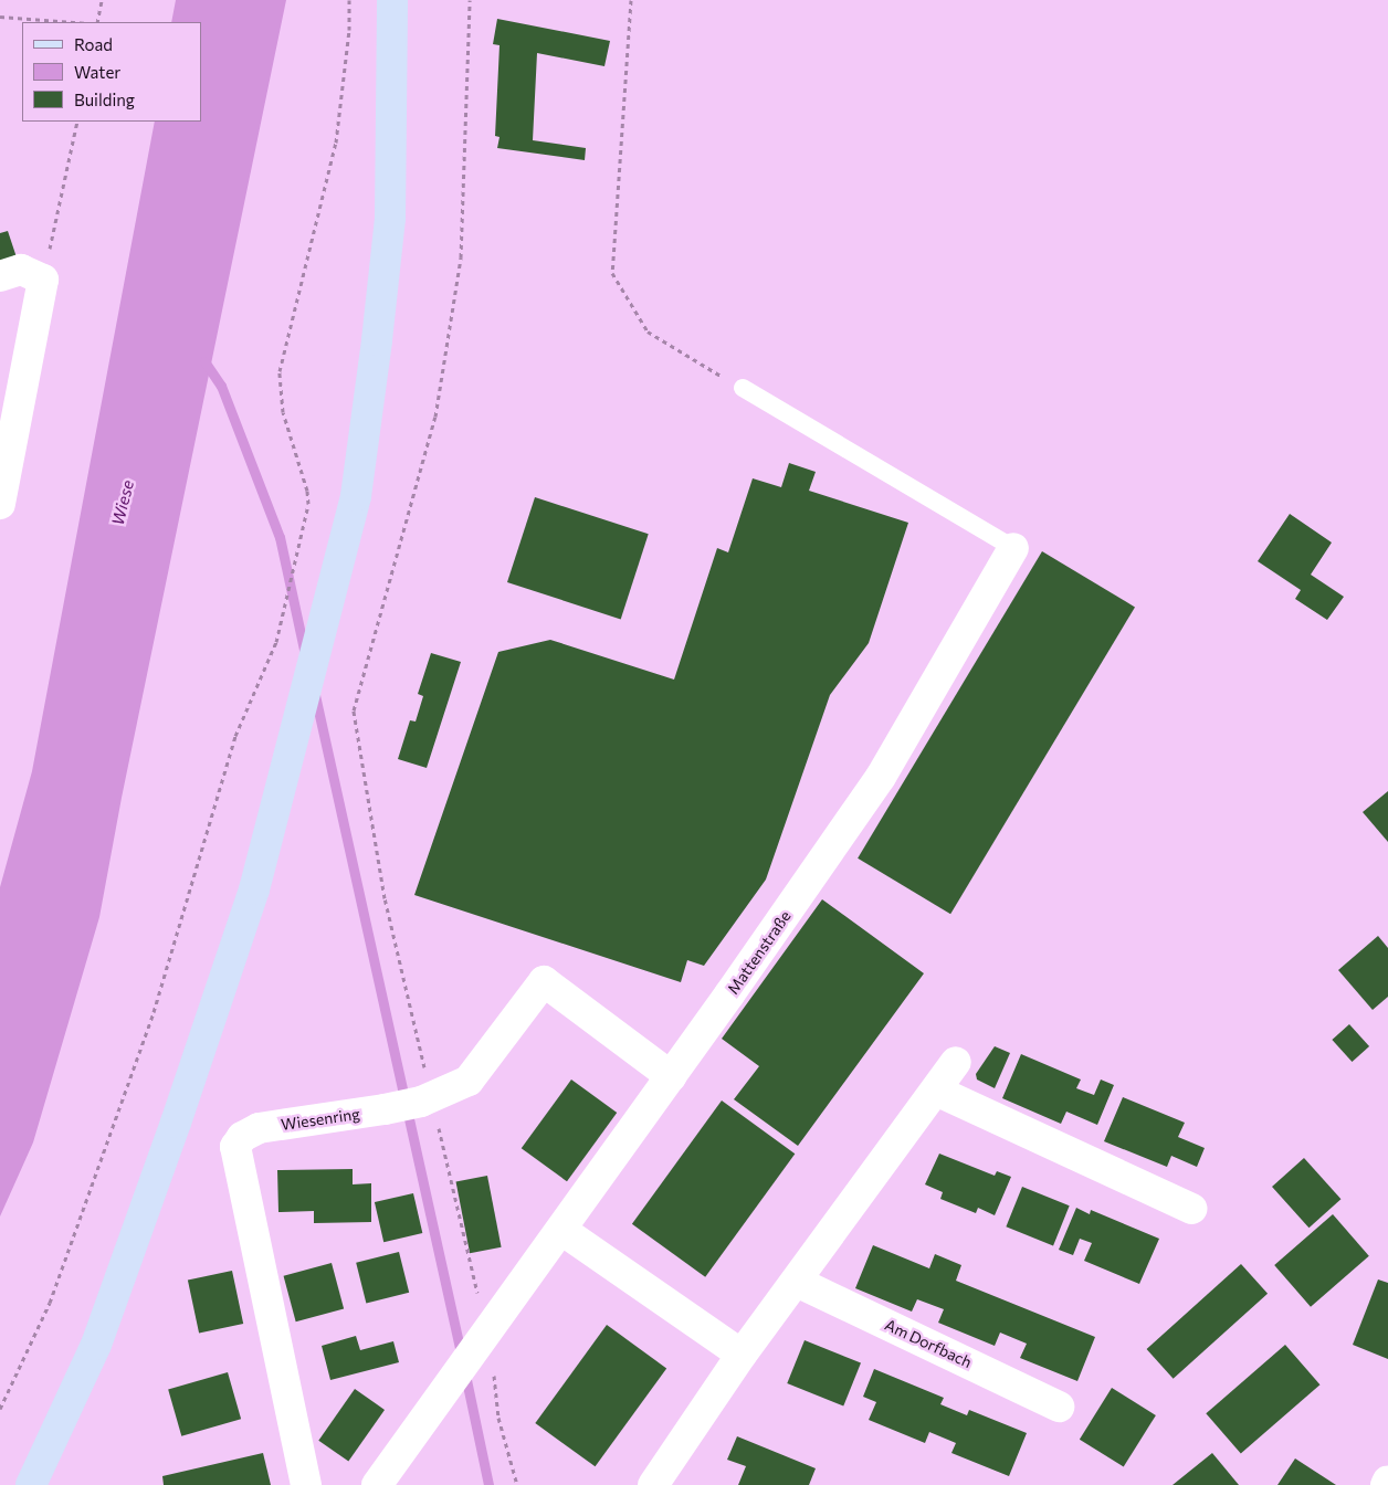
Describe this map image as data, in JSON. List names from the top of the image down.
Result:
{
  "streets": {
    "street": ["Mattenstraße", "Wiesenring", "Am Dorfbach"]
  },
  "crossings": [
    ["Mattenstraße", "Wiesenring"]
  ],
  "water": ["Wiese"],
  "legend": ["Road", "Water", "Building"]
}
